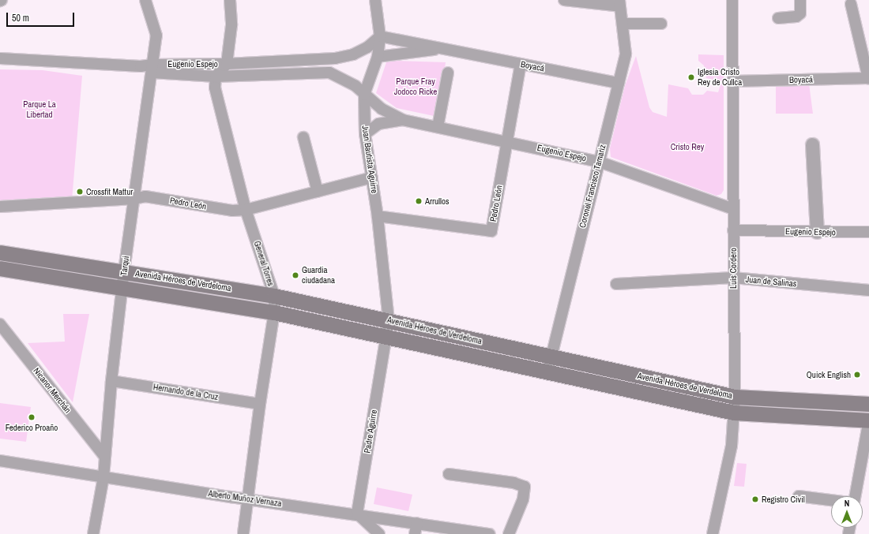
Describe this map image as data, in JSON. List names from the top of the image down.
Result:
{
  "streets": {
    "main road": ["Avenida Héroes de Verdeloma"],
    "street": [
      "Eugenio Espejo",
      "Boyacá",
      "Juan Bautista Aguirre",
      "Coronel Francisco Tamariz",
      "Pedro León",
      "General Torres",
      "Tarqui",
      "Luis Cordero",
      "Juan de Salinas",
      "Nicanor Merchán",
      "Hernando de la Cruz",
      "Padre Aguirre",
      "Alberto Muñoz Vernaza"
    ]
  },
  "crossings": [
    ["Eugenio Espejo", "Boyacá"],
    ["Eugenio Espejo", "Juan Bautista Aguirre"],
    ["Eugenio Espejo", "Coronel Francisco Tamariz"],
    ["Eugenio Espejo", "Pedro León"],
    ["Eugenio Espejo", "General Torres"],
    ["Eugenio Espejo", "Tarqui"],
    ["Eugenio Espejo", "Luis Cordero"],
    ["Boyacá", "Juan Bautista Aguirre"],
    ["Boyacá", "Coronel Francisco Tamariz"],
    ["Boyacá", "Pedro León"],
    ["Boyacá", "Luis Cordero"],
    ["Juan Bautista Aguirre", "Pedro León"],
    ["Juan Bautista Aguirre", "Avenida Héroes de Verdeloma"],
    ["Juan Bautista Aguirre", "Padre Aguirre"],
    ["Coronel Francisco Tamariz", "Avenida Héroes de Verdeloma"],
    ["Pedro León", "General Torres"],
    ["Pedro León", "Tarqui"],
    ["General Torres", "Avenida Héroes de Verdeloma"],
    ["General Torres", "Hernando de la Cruz"],
    ["General Torres", "Alberto Muñoz Vernaza"],
    ["Tarqui", "Avenida Héroes de Verdeloma"],
    ["Tarqui", "Nicanor Merchán"],
    ["Tarqui", "Hernando de la Cruz"],
    ["Tarqui", "Alberto Muñoz Vernaza"],
    ["Luis Cordero", "Avenida Héroes de Verdeloma"],
    ["Luis Cordero", "Juan de Salinas"],
    ["Avenida Héroes de Verdeloma", "Padre Aguirre"],
    ["Padre Aguirre", "Alberto Muñoz Vernaza"]
  ],
  "parks": ["Parque Fray Jodoco Ricke", "Parque La Libertad", "Cristo Rey"],
  "places": [
    "Iglesia Cristo Rey de Cullca",
    "Crossfit Mattur",
    "Arrullos",
    "Guardia ciudadana",
    "Quick English",
    "Federico Proaño",
    "Registro Civil"
  ],
  "scale_bar": "50 m",
  "north": "top"
}
